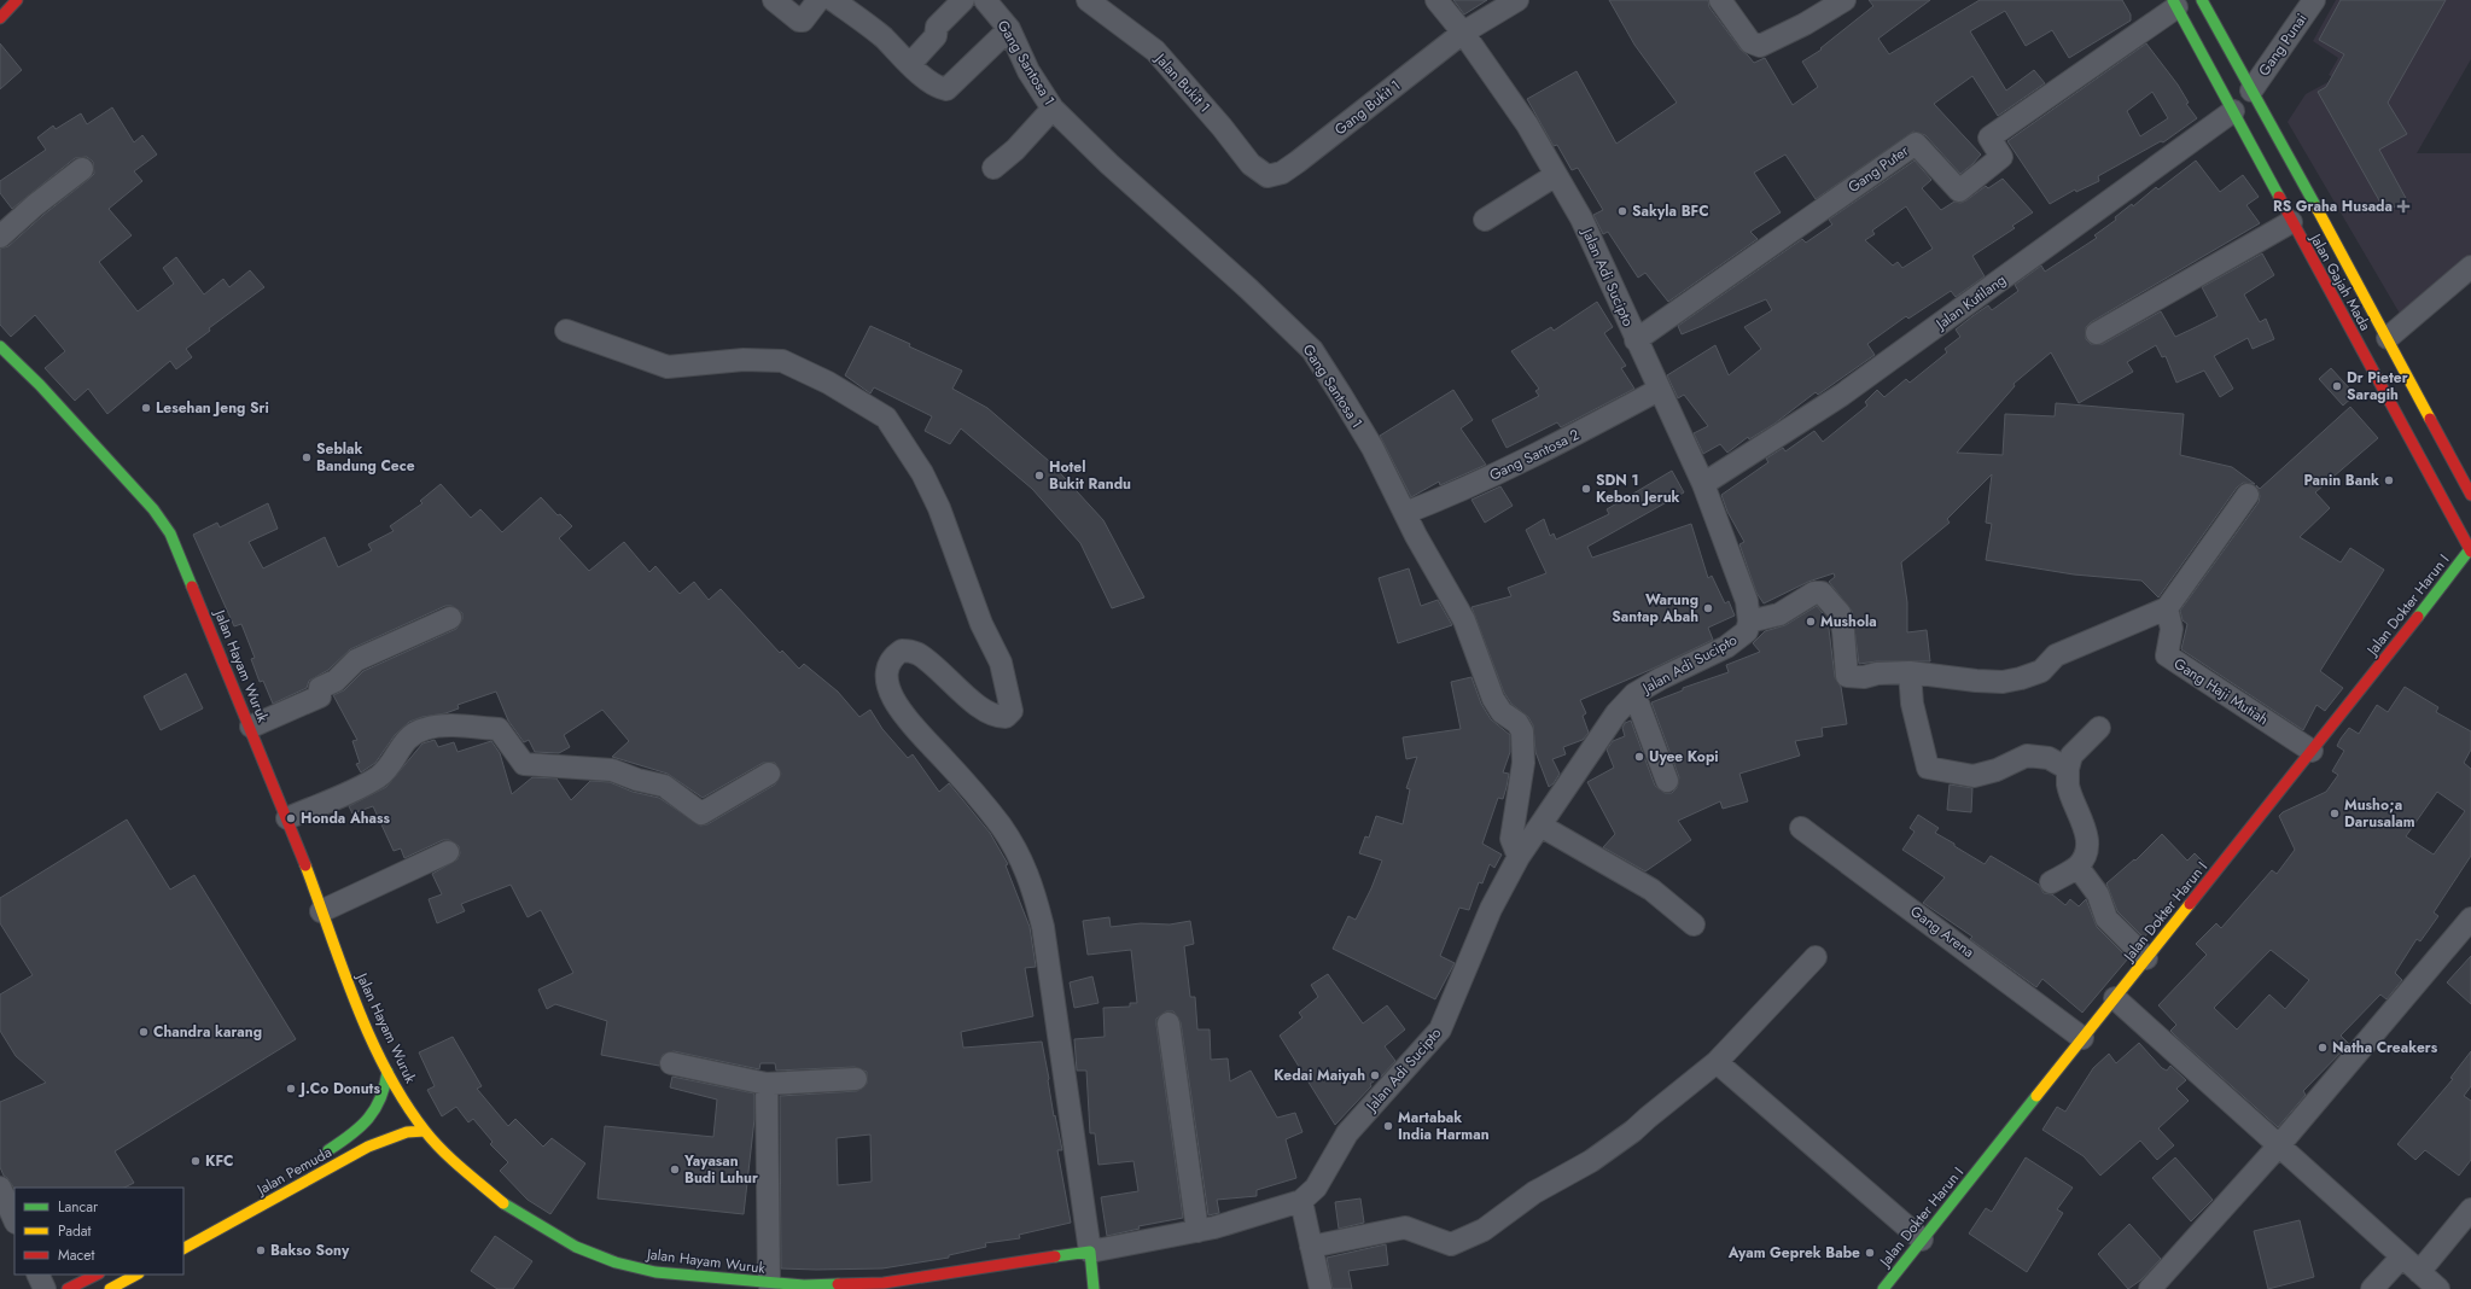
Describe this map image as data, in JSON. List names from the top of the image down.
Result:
{
  "streets": {
    "street": [
      "Gang Punai",
      "Gang Santosa 1",
      "Jalan Bukit 1",
      "Gang Bukit 1",
      "Gang Puter",
      "Jalan Adi Sucipto",
      "Jalan Gajah Mada",
      "Jalan Kutilang",
      "Gang Santosa 2",
      "Jalan Dokter Harun I",
      "Jalan Hayam Wuruk",
      "Gang Haji Mutiah",
      "Gang Arena",
      "Jalan Pemuda"
    ]
  },
  "crossings": [
    ["Gang Punai", "Jalan Gajah Mada"],
    ["Gang Santosa 1", "Jalan Adi Sucipto"],
    ["Gang Santosa 1", "Gang Santosa 2"],
    ["Jalan Bukit 1", "Gang Bukit 1"],
    ["Gang Bukit 1", "Jalan Adi Sucipto"],
    ["Gang Puter", "Jalan Adi Sucipto"],
    ["Gang Puter", "Jalan Gajah Mada"],
    ["Jalan Adi Sucipto", "Jalan Kutilang"],
    ["Jalan Adi Sucipto", "Gang Santosa 2"],
    ["Jalan Adi Sucipto", "Jalan Hayam Wuruk"],
    ["Jalan Gajah Mada", "Jalan Kutilang"],
    ["Jalan Gajah Mada", "Jalan Dokter Harun I"],
    ["Jalan Dokter Harun I", "Gang Haji Mutiah"],
    ["Jalan Dokter Harun I", "Gang Arena"],
    ["Jalan Hayam Wuruk", "Jalan Pemuda"]
  ],
  "places": {
    "health": ["RS Graha Husada"],
    "other": [
      "Sakyla BFC",
      "Dr Pieter Saragih",
      "Lesehan Jeng Sri",
      "Seblak Bandung Cece",
      "Hotel Bukit Randu",
      "Panin Bank",
      "SDN 1 Kebon Jeruk",
      "Warung Santap Abah",
      "Mushola",
      "Uyee Kopi",
      "Musho;a Darusalam",
      "Honda Ahass",
      "Chandra karang",
      "Natha Creakers",
      "Kedai Maiyah",
      "J.Co Donuts",
      "Martabak India Harman",
      "KFC",
      "Yayasan Budi Luhur",
      "Bakso Sony",
      "Ayam Geprek Babe"
    ]
  },
  "legend": ["Lancar", "Padat", "Macet"]
}
